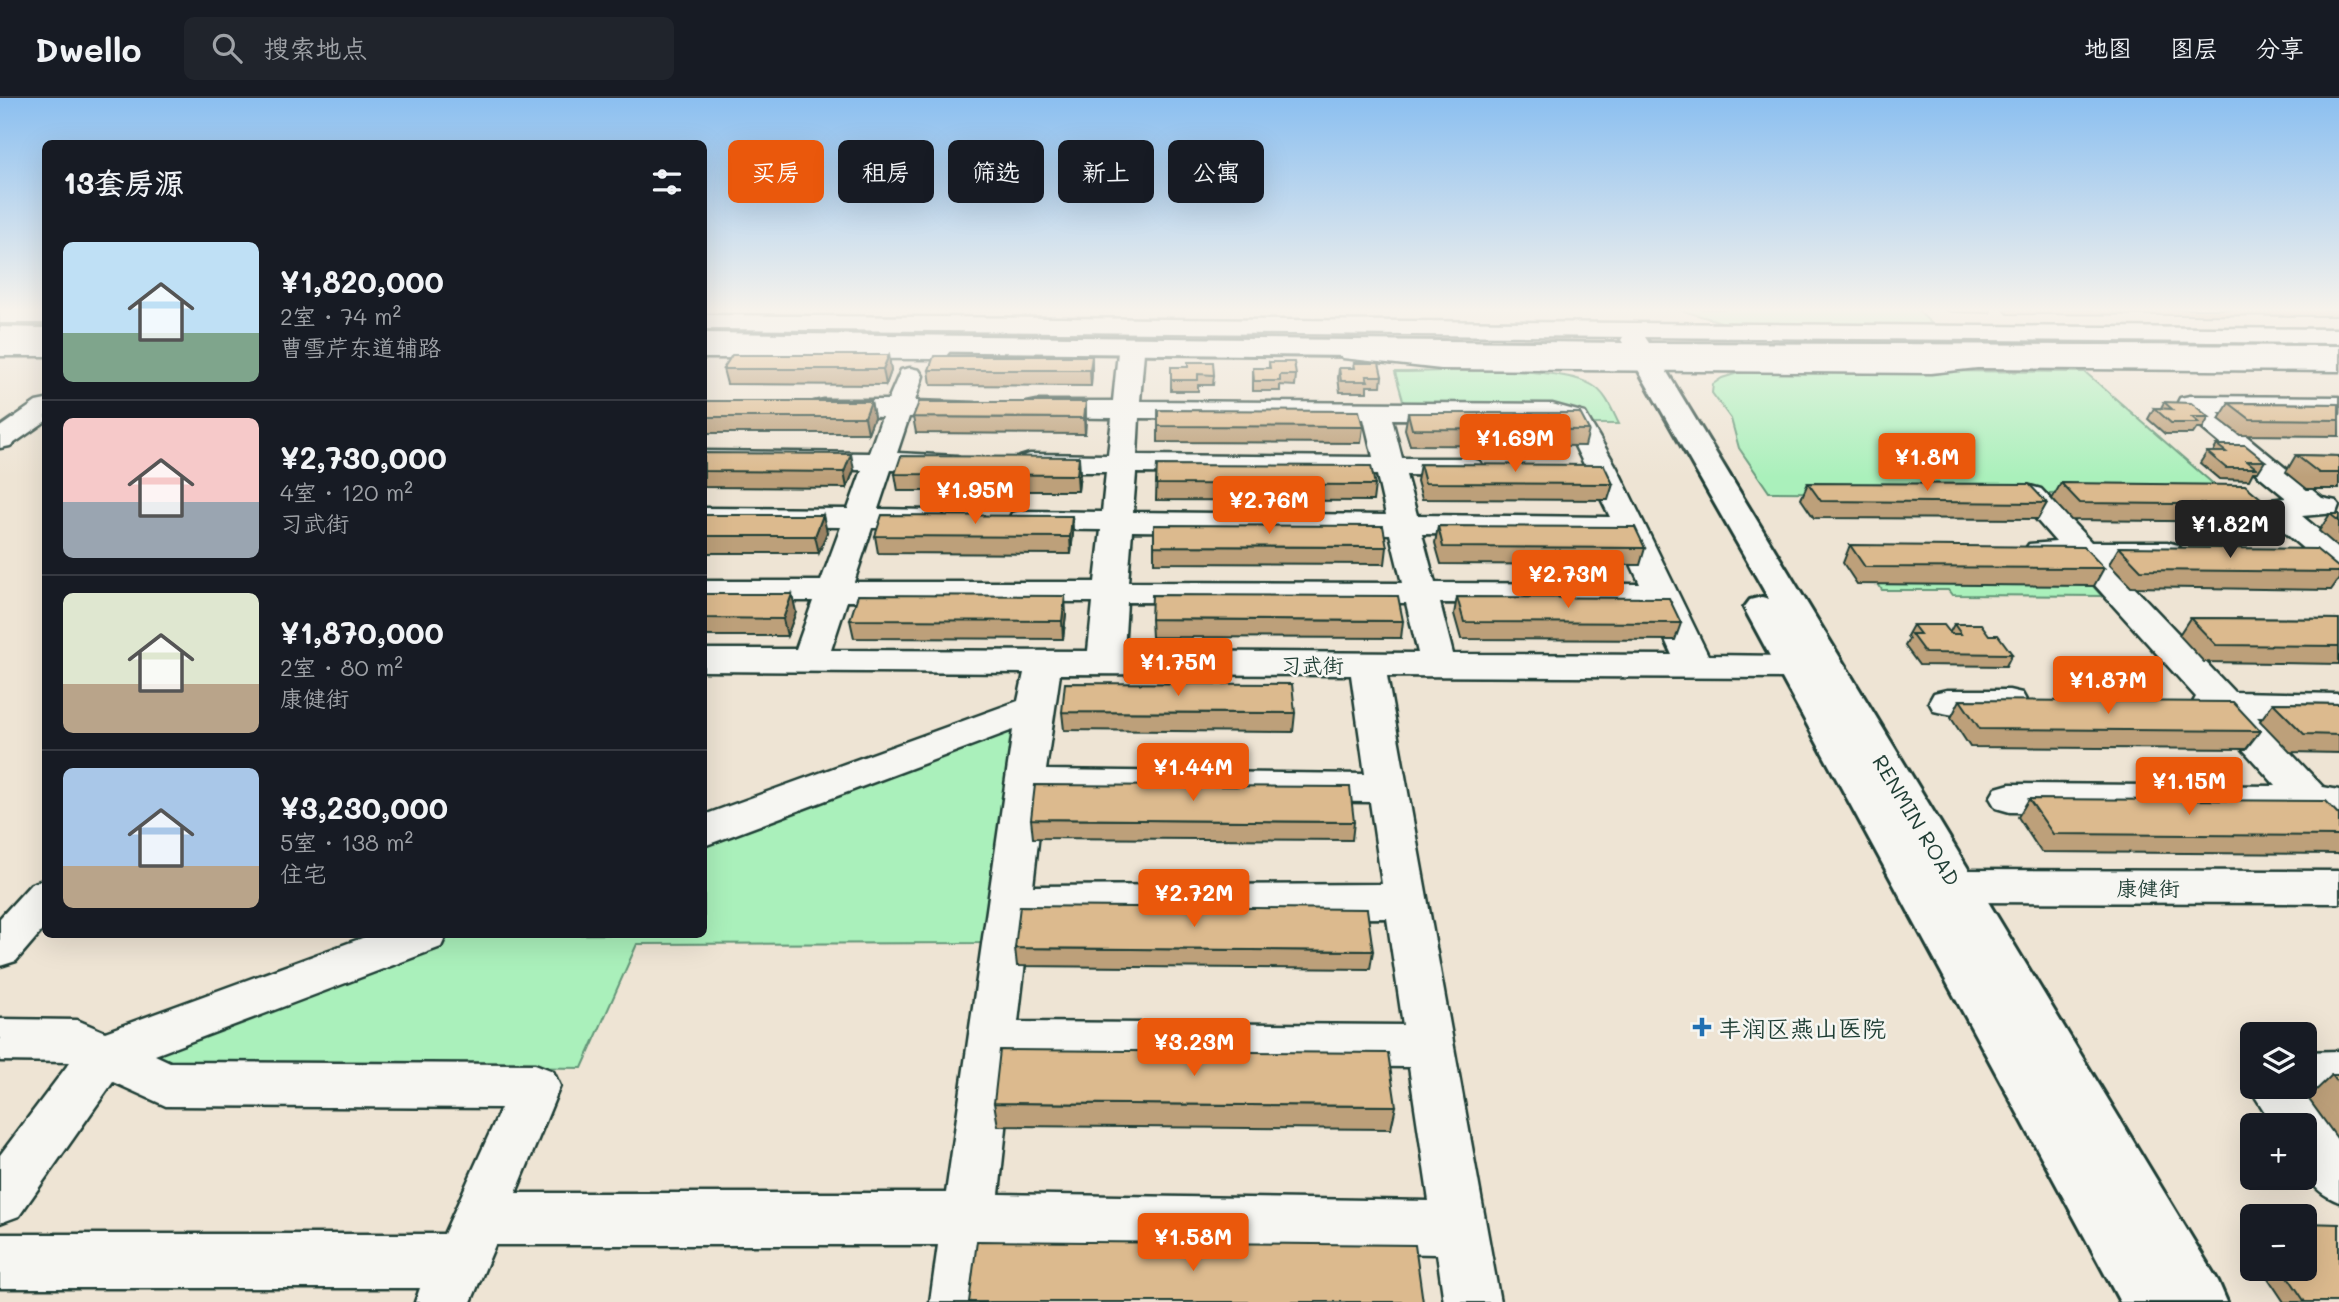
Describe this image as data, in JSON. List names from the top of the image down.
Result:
{
  "streets": {
    "main road": ["RENMIN ROAD"],
    "street": ["习武街", "康健街"]
  },
  "crossings": [
    ["习武街", "RENMIN ROAD"],
    ["RENMIN ROAD", "康健街"]
  ],
  "places": {
    "health": ["丰润区燕山医院"]
  },
  "page": {
    "header": "Dwello",
    "search": "搜索地点",
    "nav": ["地图", "图层", "分享"],
    "chip": [
      "买房",
      "租房",
      "筛选",
      "新上",
      "公寓"
    ],
    "heading": "13套房源",
    "list": [
      {
        "name": "¥1,820,000",
        "note": "2室 · 74 m² · 曹雪芹东道辅路"
      },
      {
        "name": "¥2,730,000",
        "note": "4室 · 120 m² · 习武街"
      },
      {
        "name": "¥1,870,000",
        "note": "2室 · 80 m² · 康健街"
      },
      {
        "name": "¥3,230,000",
        "note": "5室 · 138 m² · 住宅"
      }
    ],
    "price": [
      "¥1.69M",
      "¥1.8M",
      "¥1.95M",
      "¥2.76M",
      "¥1.82M",
      "¥2.73M",
      "¥1.75M",
      "¥1.87M",
      "¥1.44M",
      "¥1.15M",
      "¥2.72M",
      "¥3.23M",
      "¥1.58M"
    ],
    "map_buttons": ["+", "−"]
  }
}
